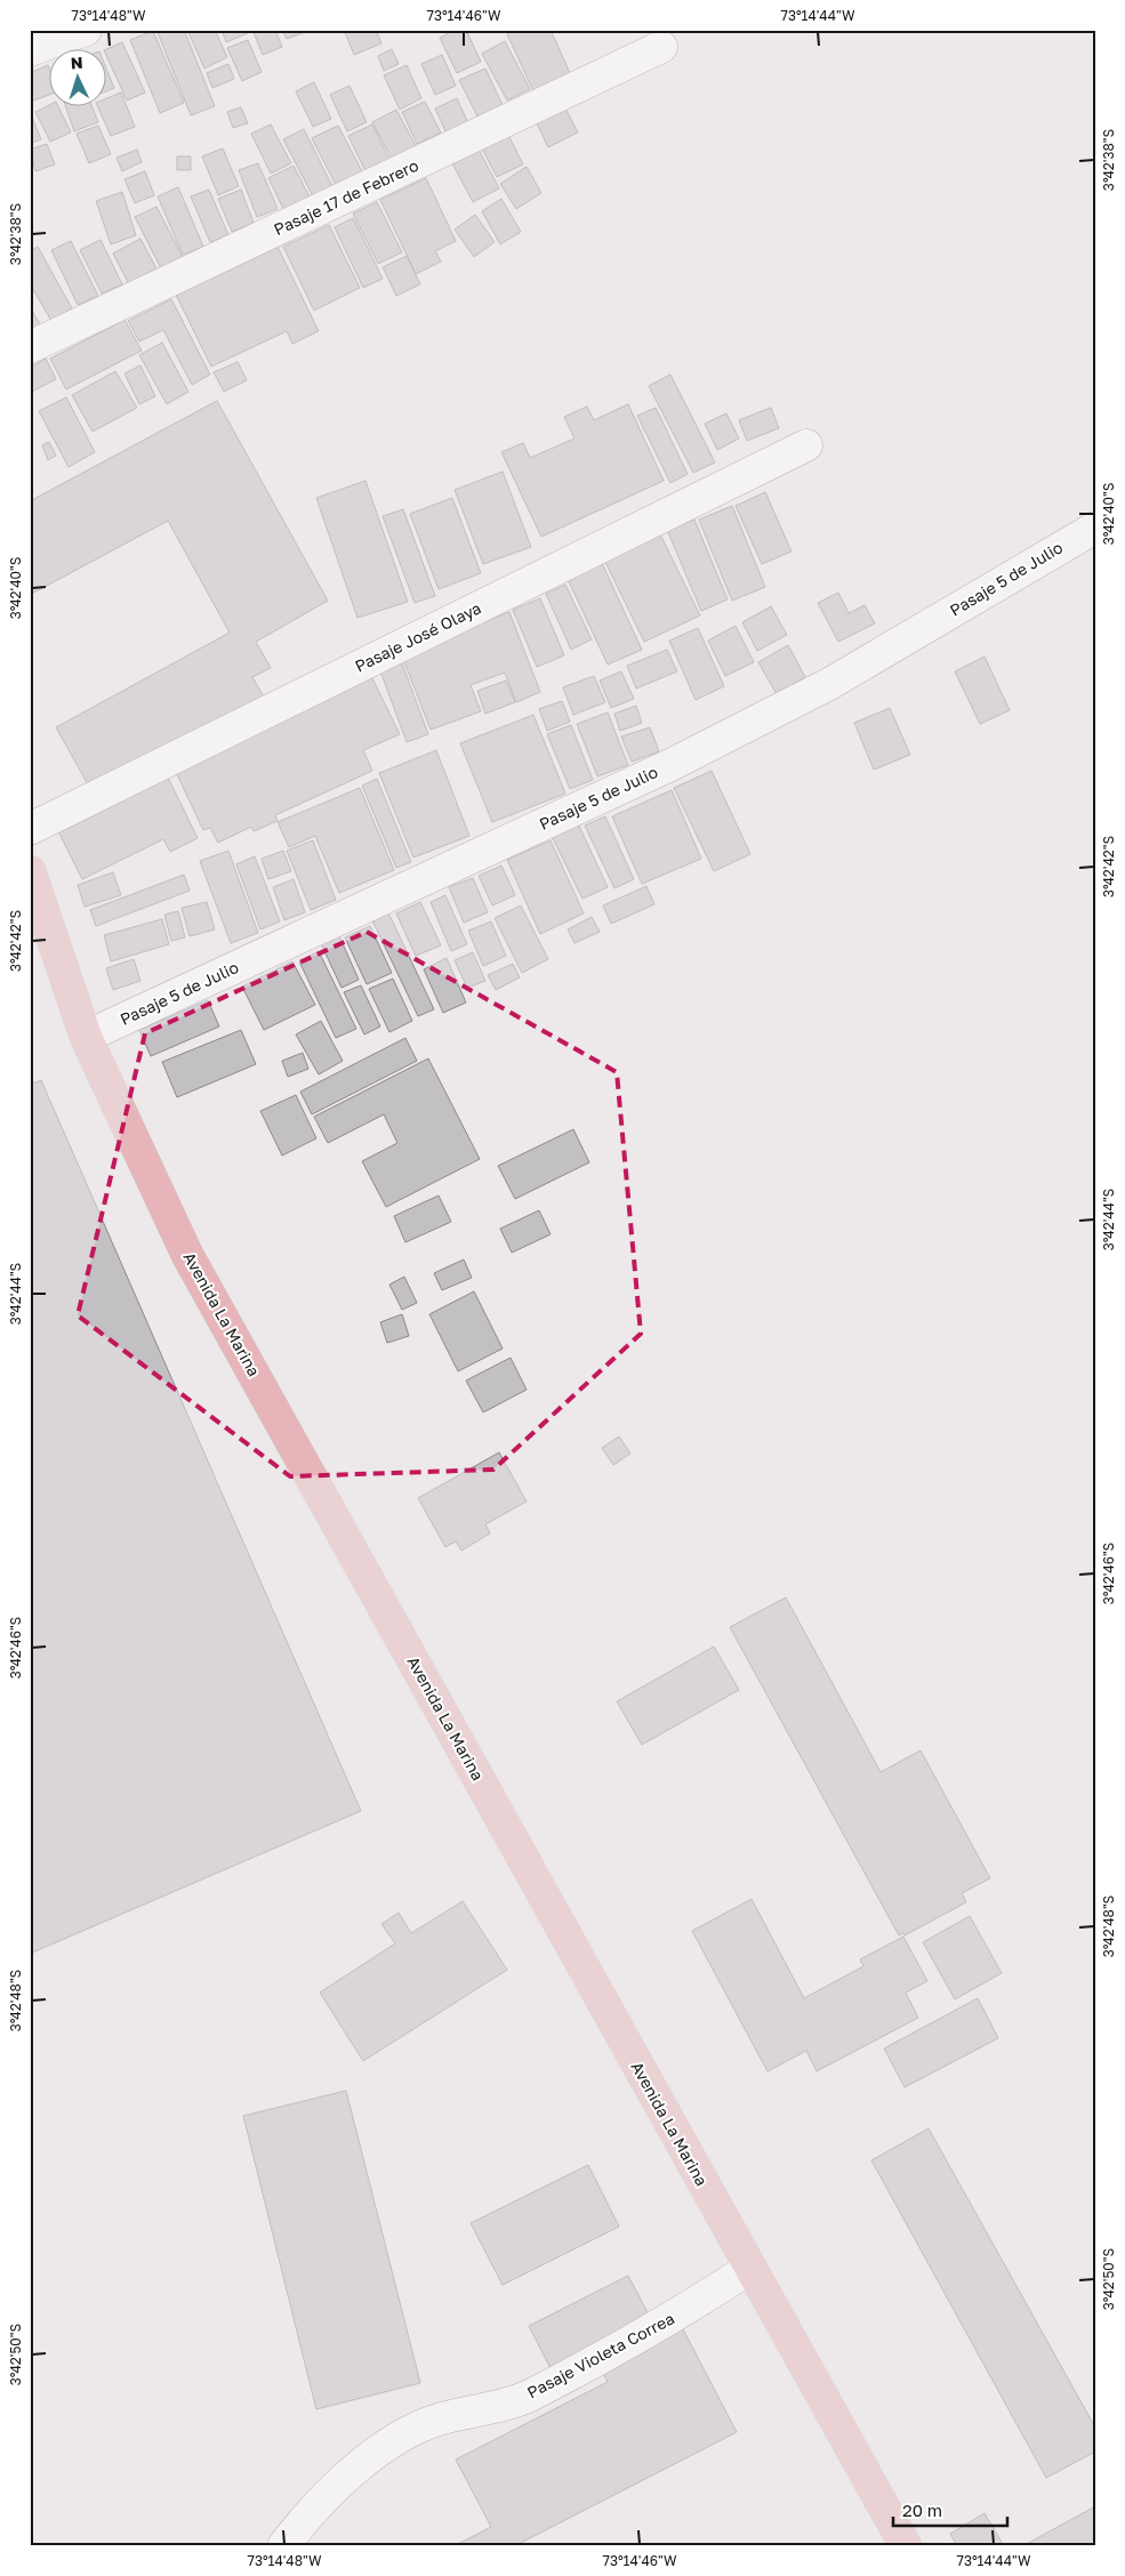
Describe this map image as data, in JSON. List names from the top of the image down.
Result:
{
  "streets": {
    "main road": ["Avenida La Marina"],
    "street": [
      "Pasaje 17 de Febrero",
      "Pasaje 5 de Julio",
      "Pasaje José Olaya",
      "Pasaje Violeta Correa"
    ]
  },
  "crossings": [
    ["Pasaje 5 de Julio", "Avenida La Marina"],
    ["Avenida La Marina", "Pasaje Violeta Correa"]
  ],
  "scale_bar": "20 m",
  "north": "top",
  "coordinates": [
    "73°14'48\"W",
    "73°14'46\"W",
    "73°14'44\"W",
    "3°42'38\"S",
    "3°42'40\"S",
    "3°42'42\"S",
    "3°42'44\"S",
    "3°42'46\"S",
    "3°42'48\"S",
    "3°42'50\"S"
  ]
}
